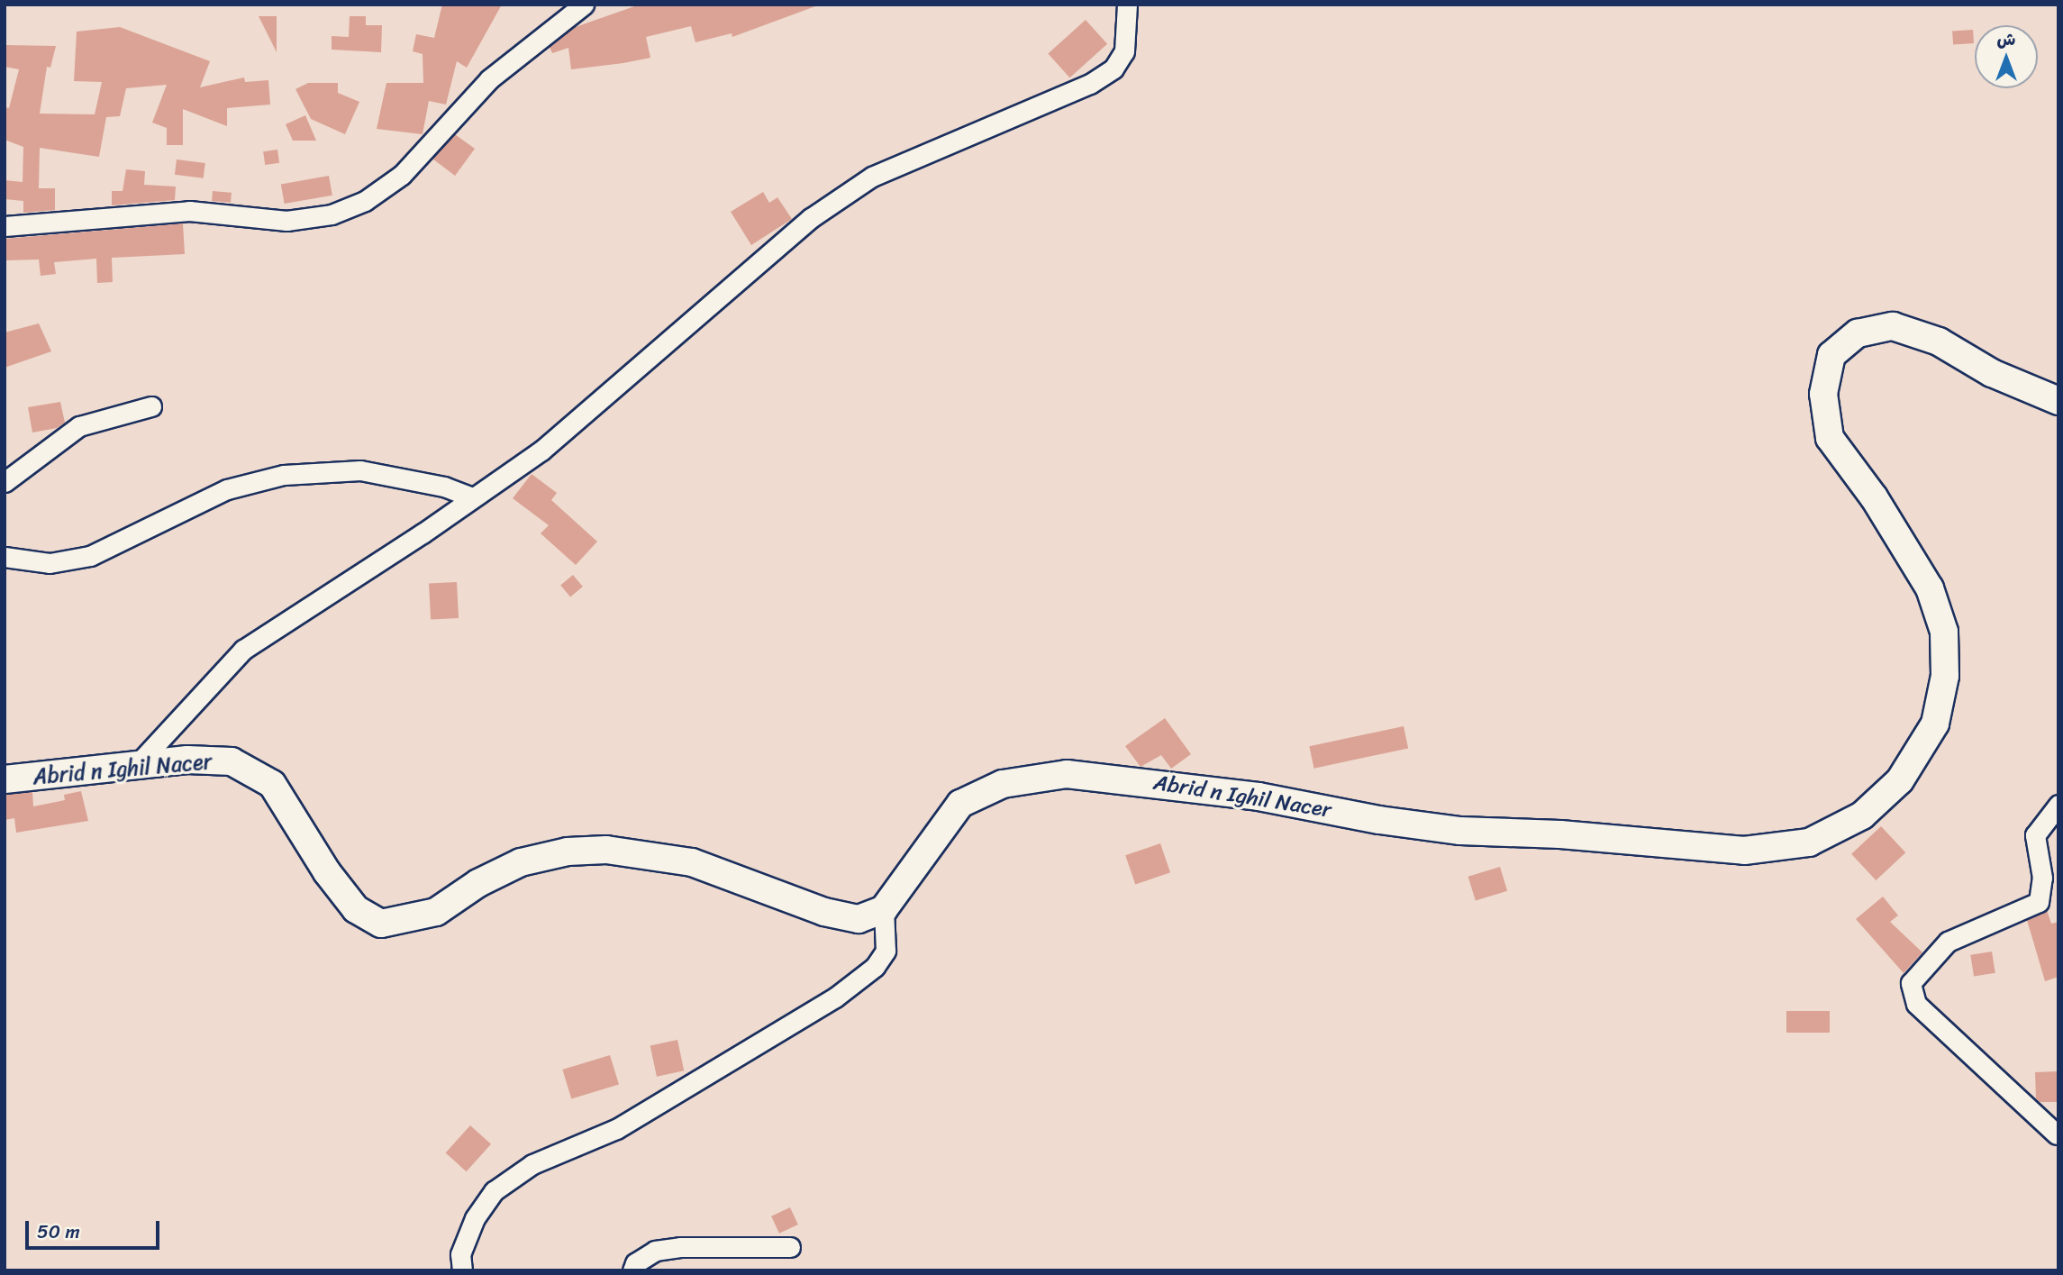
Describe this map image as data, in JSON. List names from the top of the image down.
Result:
{
  "streets": {
    "street": ["Abrid n Ighil Nacer"]
  },
  "scale_bar": "50 m",
  "north": "top"
}
